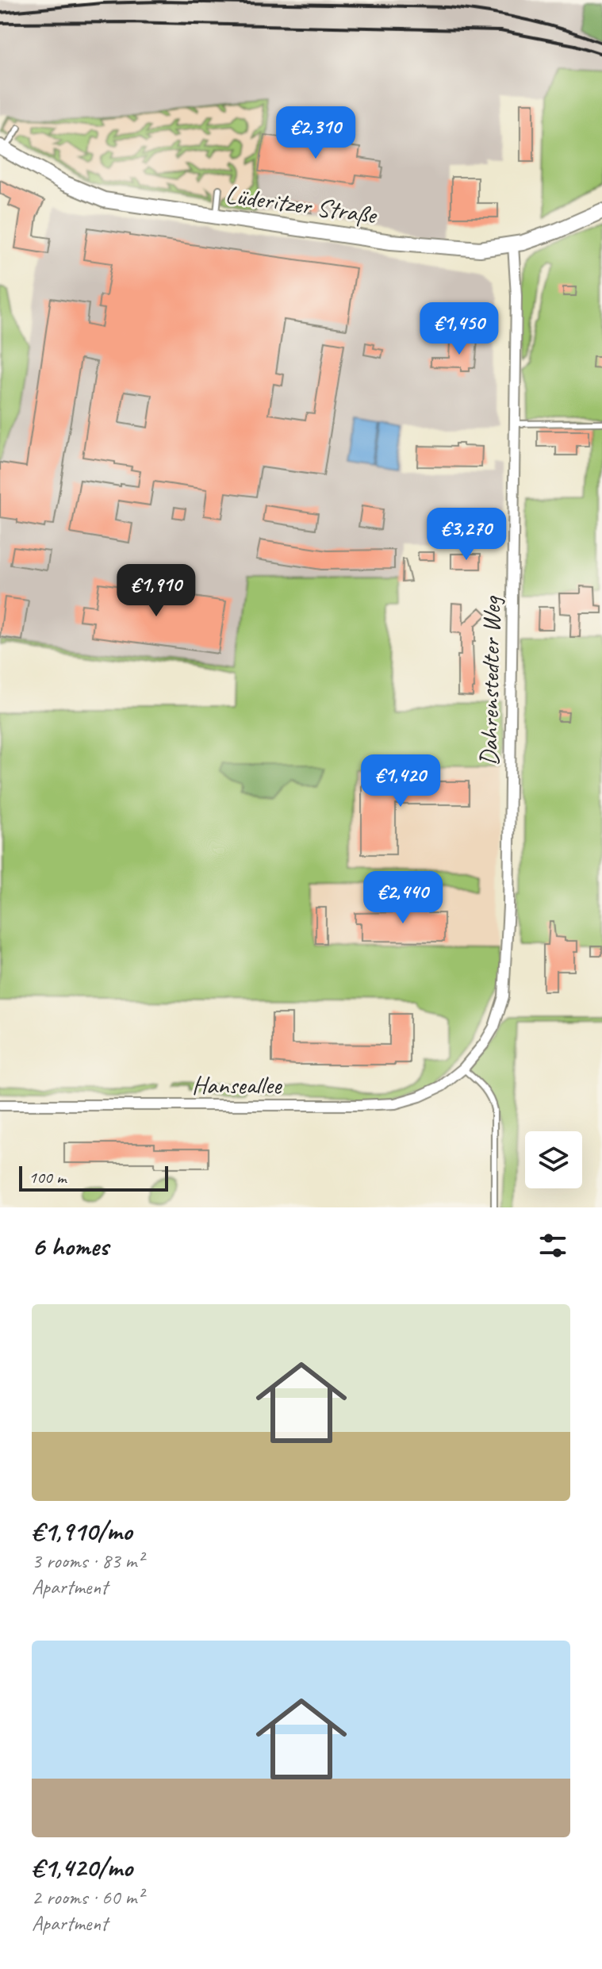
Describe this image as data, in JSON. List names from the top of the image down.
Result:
{
  "streets": {
    "main road": ["Lüderitzer Straße"],
    "street": ["Dahrenstedter Weg", "Hanseallee"]
  },
  "crossings": [
    ["Lüderitzer Straße", "Dahrenstedter Weg"],
    ["Dahrenstedter Weg", "Hanseallee"]
  ],
  "scale_bar": "100 m",
  "page": {
    "price": [
      "€2,310",
      "€1,450",
      "€3,270",
      "€1,910",
      "€1,420",
      "€2,440"
    ],
    "scale": "100 m",
    "heading": "6 homes",
    "list": [
      {
        "name": "€1,910/mo",
        "note": "3 rooms · 83 m² · Apartment"
      },
      {
        "name": "€1,420/mo",
        "note": "2 rooms · 60 m² · Apartment"
      }
    ]
  }
}
